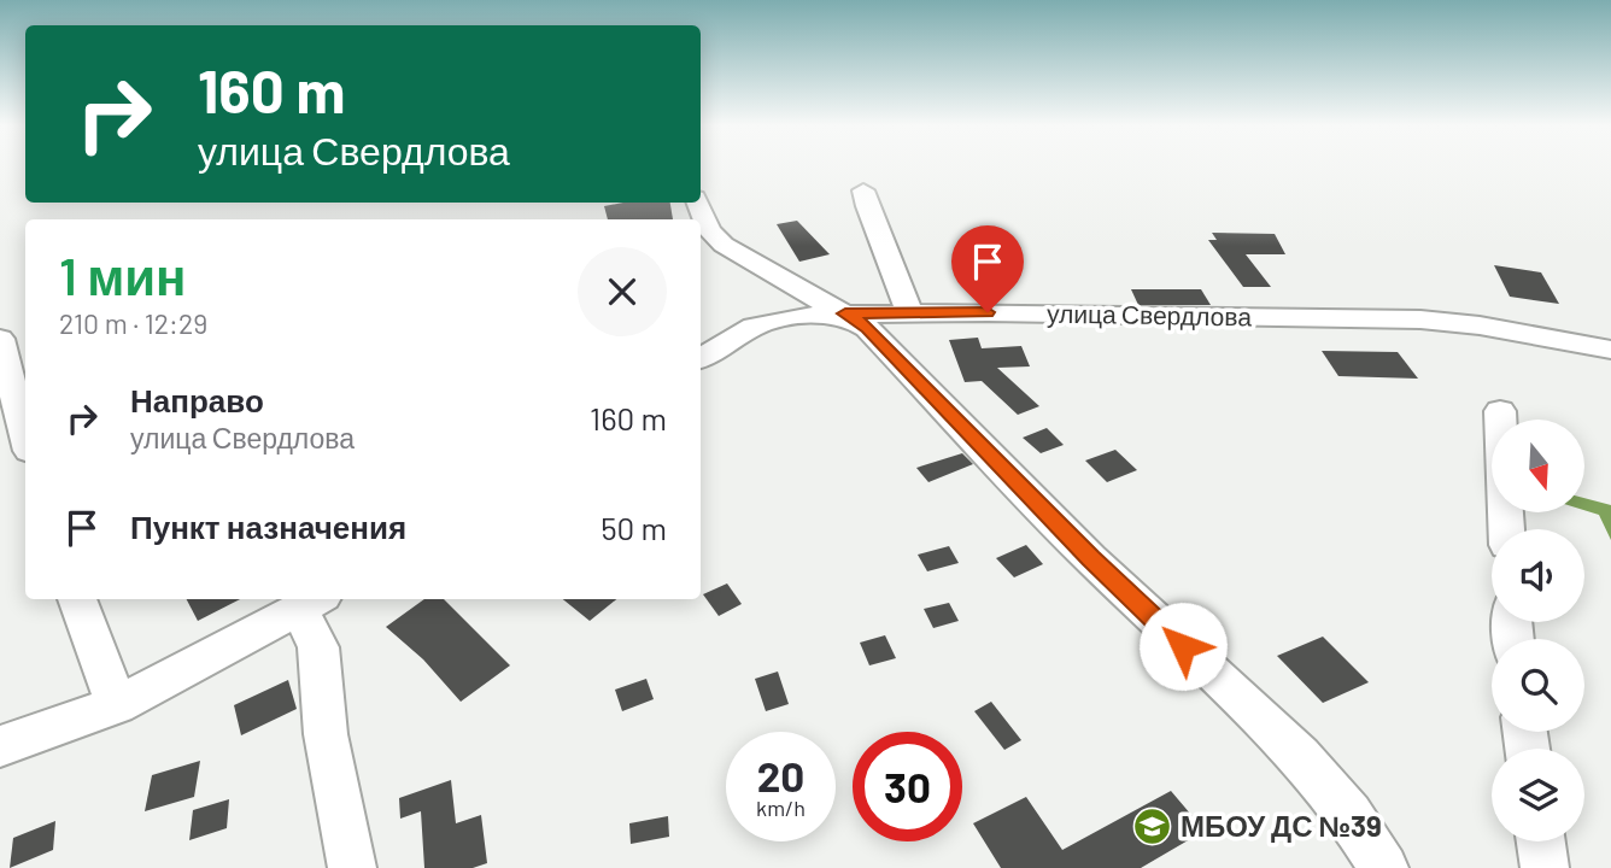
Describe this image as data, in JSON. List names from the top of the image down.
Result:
{
  "streets": {
    "street": ["улица Свердлова"]
  },
  "places": {
    "school or university": ["МБОУ ДС №39"]
  },
  "north": "bottom",
  "page": {
    "turn": ["160 m", "улица Свердлова"],
    "heading": ["1 мин", "210 m · 12:29"],
    "list": [
      {
        "name": "Направо",
        "note": "улица Свердлова",
        "value": "160 m"
      },
      {
        "name": "Пункт назначения",
        "value": "50 m"
      }
    ],
    "speed": "20 km/h",
    "limit": "30"
  }
}
